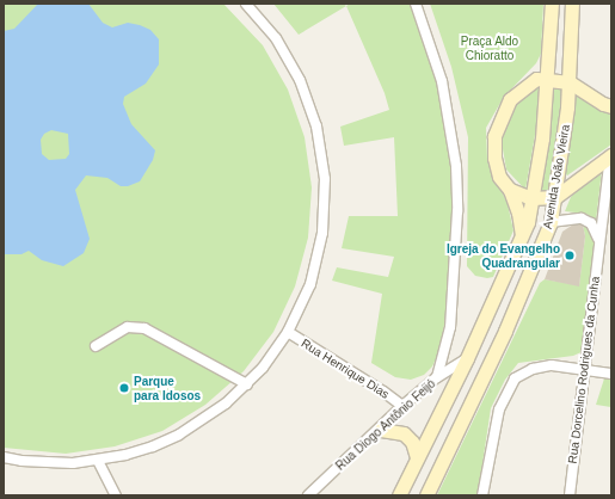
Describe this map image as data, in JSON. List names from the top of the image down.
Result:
{
  "streets": {
    "main road": ["Avenida João Vieira"],
    "street": ["Rua Henrique Dias", "Rua Dorcelino Rodrigues da Cunha", "Rua Diogo Antônio Feijó"]
  },
  "crossings": [
    ["Avenida João Vieira", "Rua Diogo Antônio Feijó"],
    ["Rua Henrique Dias", "Rua Diogo Antônio Feijó"]
  ],
  "parks": ["Praça Aldo Chioratto"],
  "places": ["Igreja do Evangelho Quadrangular", "Parque para Idosos"]
}
